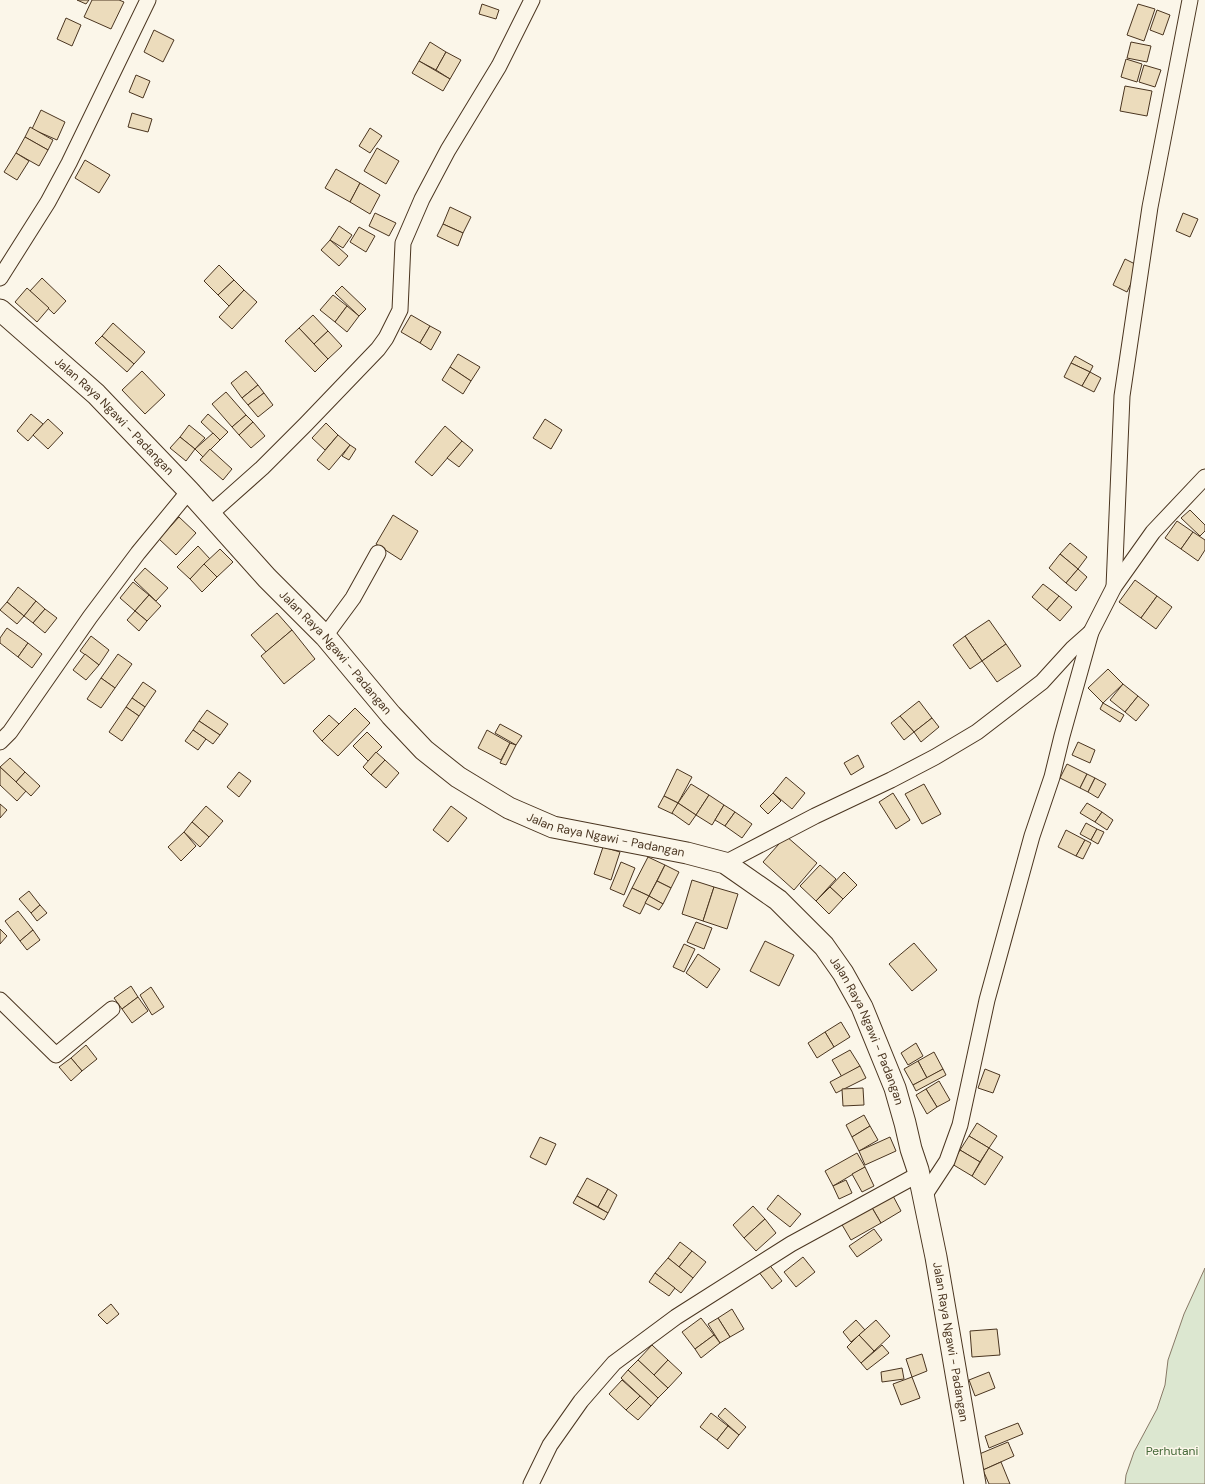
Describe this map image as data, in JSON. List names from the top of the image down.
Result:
{
  "streets": {
    "highway": ["Jalan Raya Ngawi - Padangan"]
  },
  "parks": ["Perhutani"]
}
